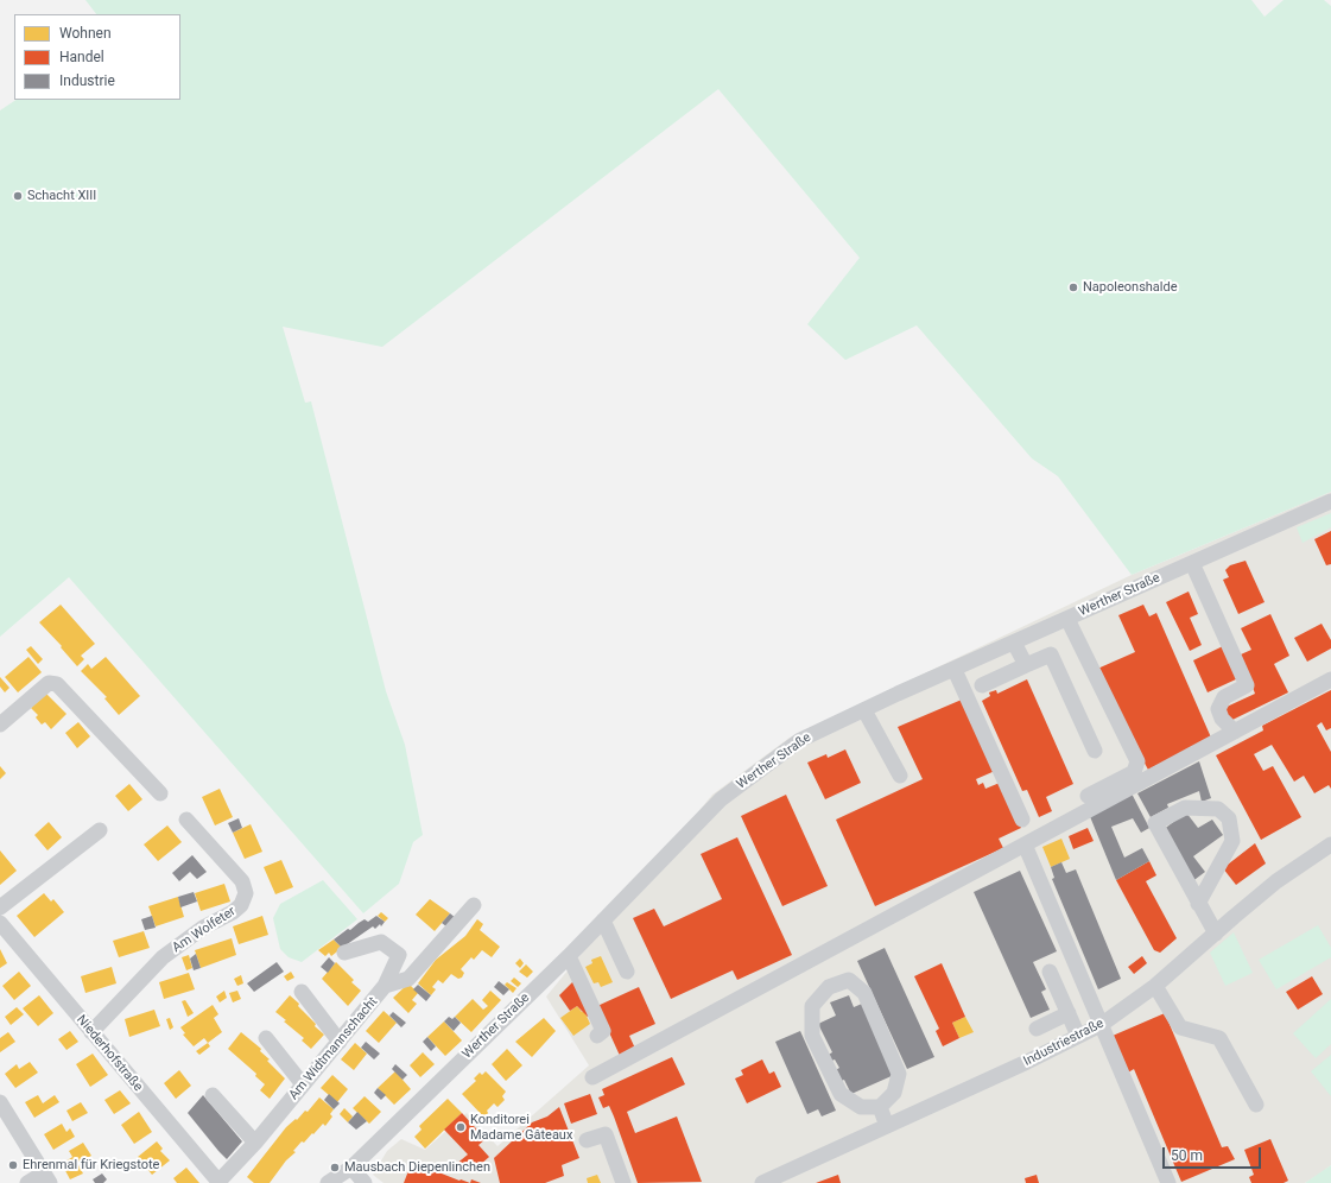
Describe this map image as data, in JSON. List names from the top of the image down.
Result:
{
  "streets": {
    "street": [
      "Werther Straße",
      "Am Wolfeter",
      "Industriestraße",
      "Am Widtmannschacht",
      "Niederhofstraße"
    ]
  },
  "crossings": [
    ["Am Wolfeter", "Niederhofstraße"],
    ["Am Widtmannschacht", "Niederhofstraße"]
  ],
  "places": [
    "Schacht XIII",
    "Napoleonshalde",
    "Konditorei Madame Gâteaux",
    "Ehrenmal für Kriegstote",
    "Mausbach Diepenlinchen"
  ],
  "legend": ["Wohnen", "Handel", "Industrie"],
  "scale_bar": "50 m"
}
